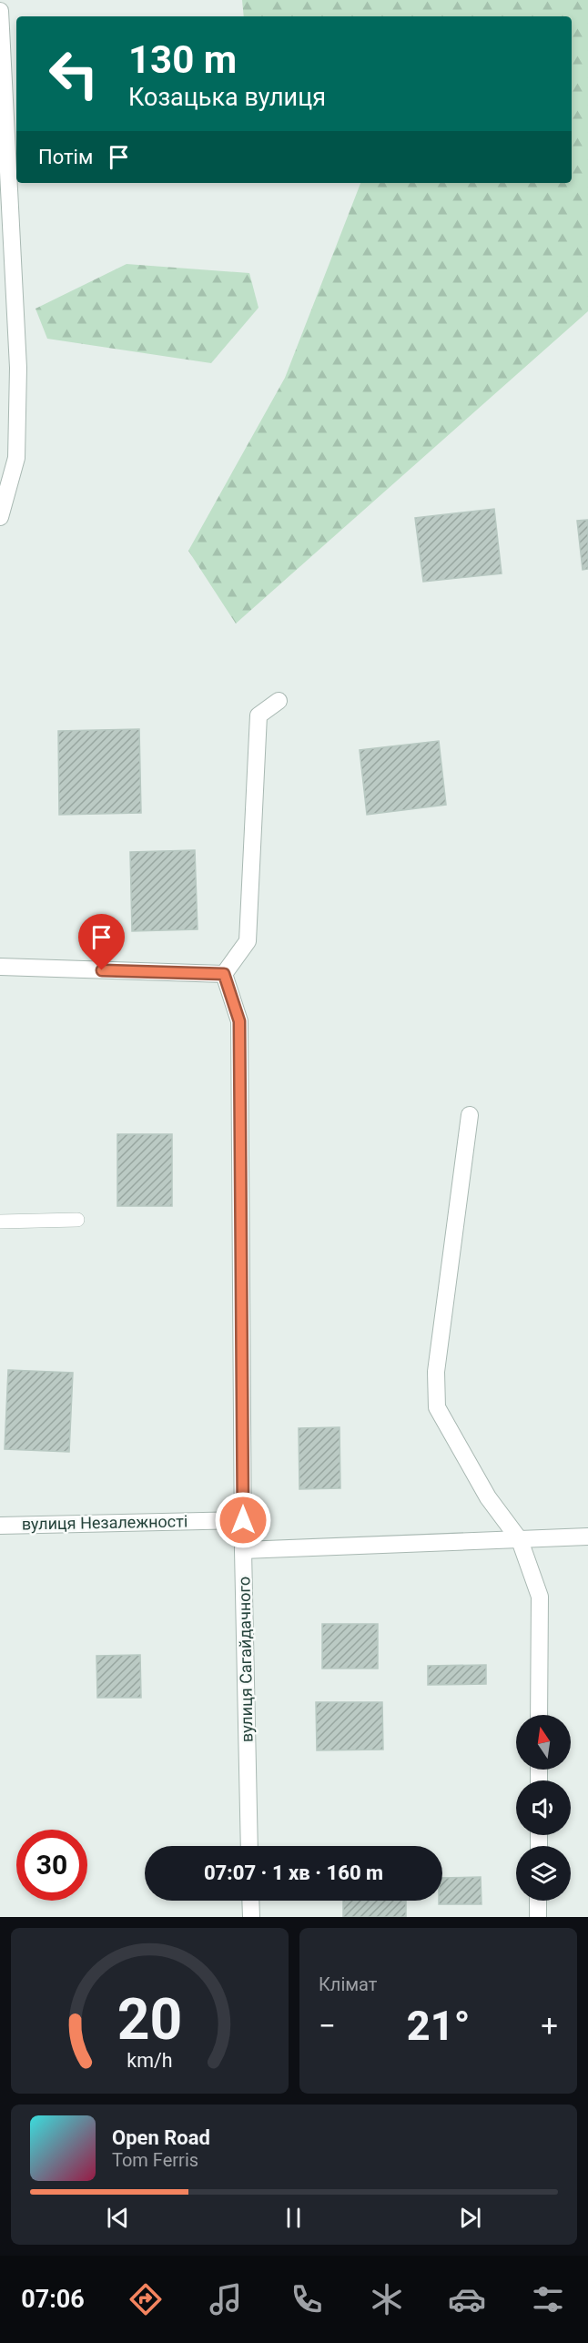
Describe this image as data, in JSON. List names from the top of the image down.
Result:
{
  "streets": {
    "street": ["вулиця Незалежності", "вулиця Сагайдачного"]
  },
  "crossings": [
    ["вулиця Незалежності", "вулиця Сагайдачного"]
  ],
  "north": "top",
  "page": {
    "turn": ["130 m", "Козацька вулиця"],
    "then": "Потім",
    "limit": "30",
    "trip": "07:07 · 1 хв · 160 m",
    "tile": "Клімат",
    "heat": ["−", "21°", "+"],
    "song": ["Open Road", "Tom Ferris"],
    "tabs": "07:06",
    "gauge": ["20", "km/h"]
  }
}
